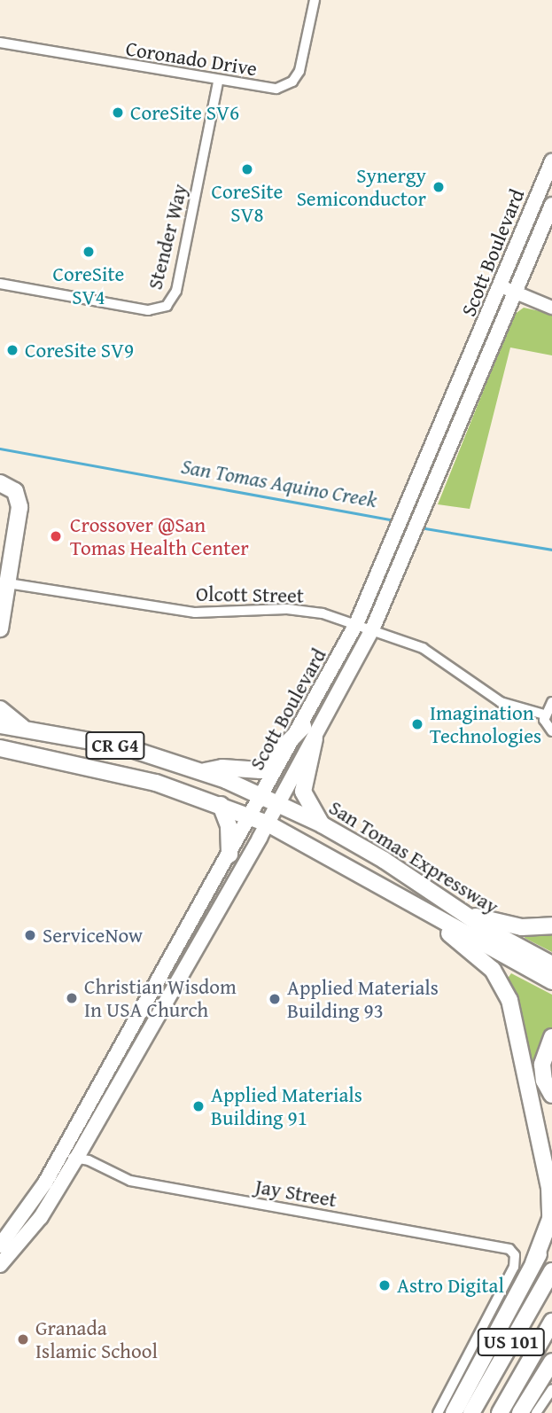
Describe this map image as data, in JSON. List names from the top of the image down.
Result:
{
  "streets": {
    "highway": ["CR G4", "San Tomas Expressway", "US 101"],
    "main road": ["Scott Boulevard"],
    "street": [
      "Coronado Drive",
      "Stender Way",
      "Olcott Street",
      "Jay Street"
    ]
  },
  "crossings": [
    ["Coronado Drive", "Stender Way"],
    ["Scott Boulevard", "Olcott Street"],
    ["Scott Boulevard", "San Tomas Expressway"],
    ["Scott Boulevard", "Jay Street"]
  ],
  "water": ["San Tomas Aquino Creek"],
  "places": [
    "CoreSite SV6",
    "CoreSite SV8",
    "Synergy Semiconductor",
    "CoreSite SV4",
    "CoreSite SV9",
    "Crossover @San Tomas Health Center",
    "Imagination Technologies",
    "ServiceNow",
    "Christian Wisdom In USA Church",
    "Applied Materials Building 93",
    "Applied Materials Building 91",
    "Astro Digital",
    "Granada Islamic School"
  ]
}
